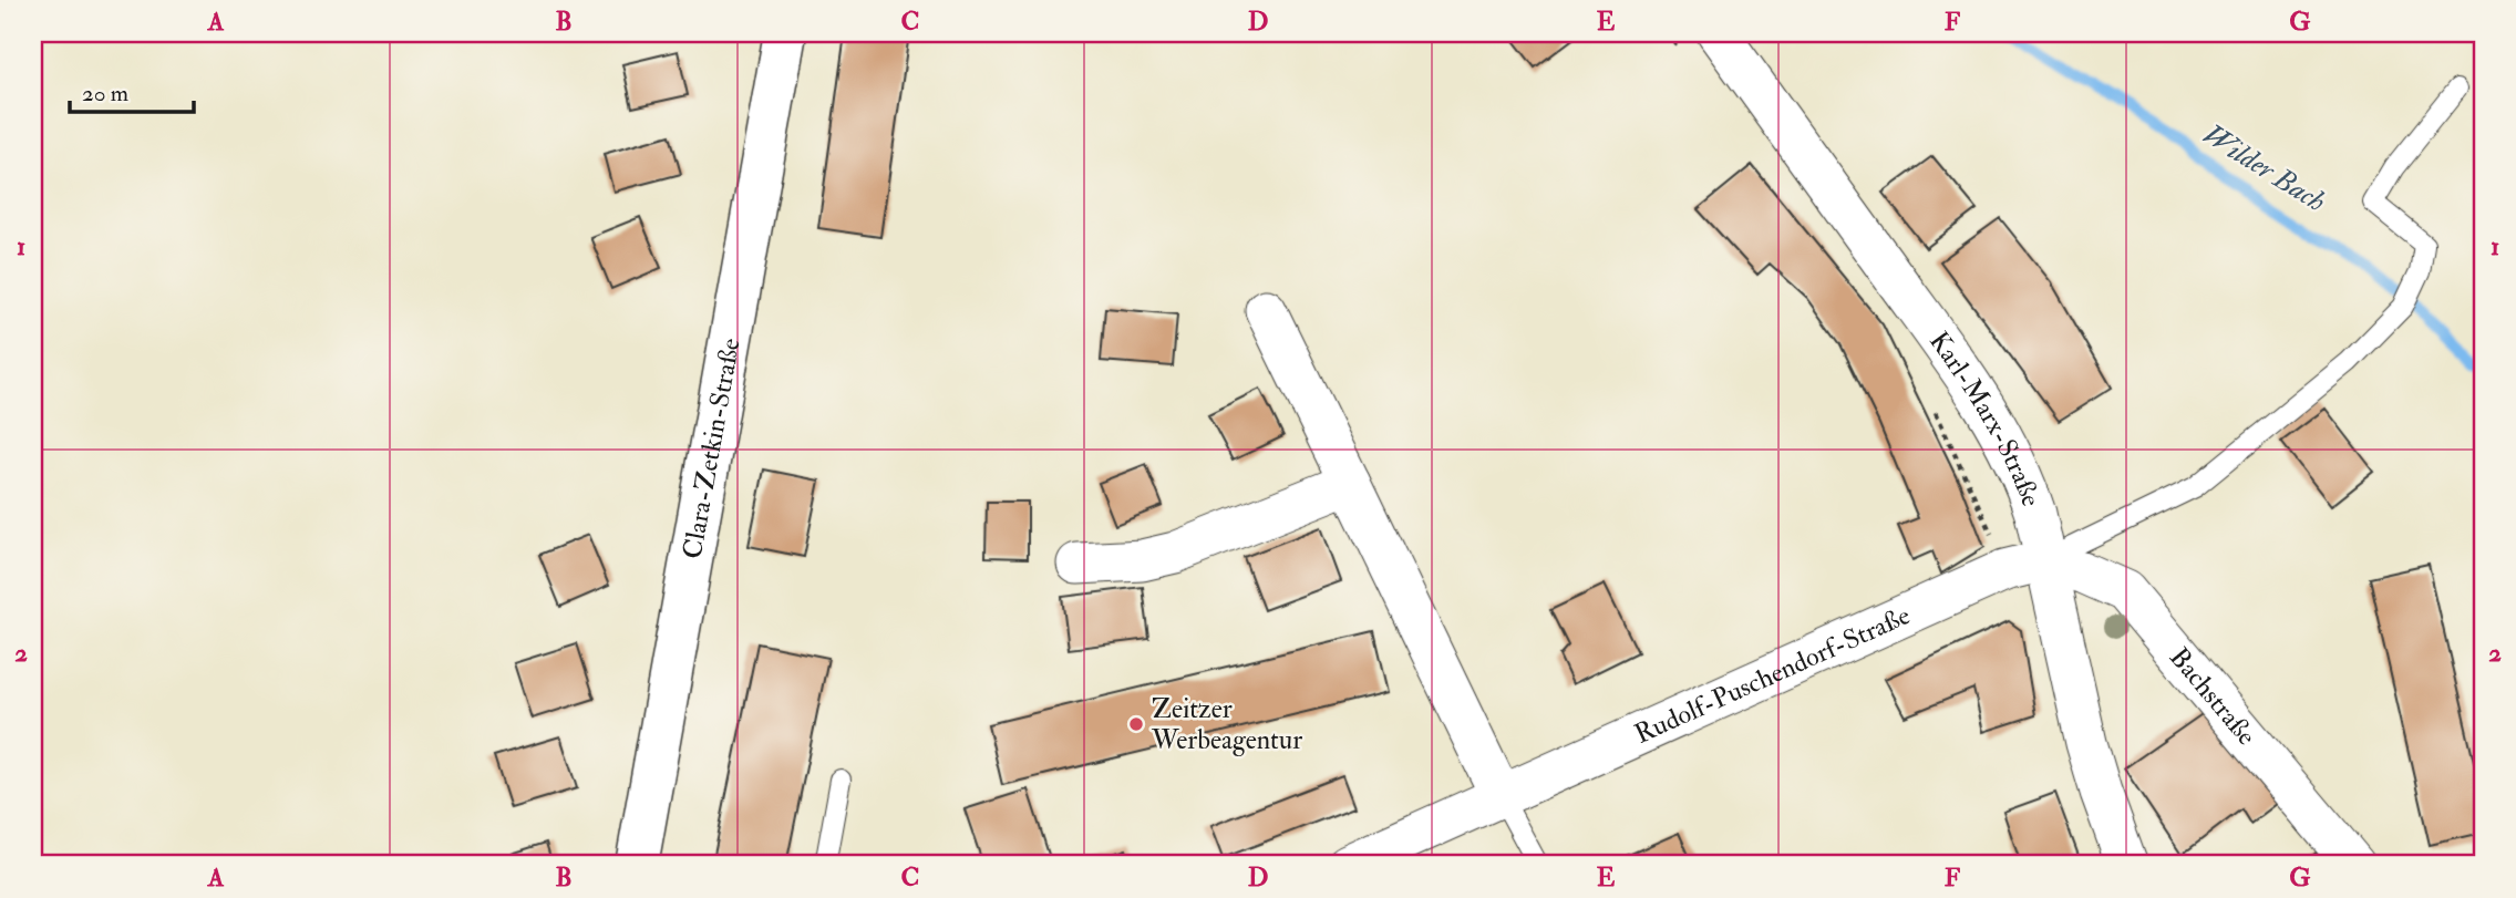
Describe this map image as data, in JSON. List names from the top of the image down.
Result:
{
  "streets": {
    "street": [
      "Karl-Marx-Straße",
      "Clara-Zetkin-Straße",
      "Rudolf-Puschendorf-Straße",
      "Bachstraße"
    ]
  },
  "crossings": [
    ["Karl-Marx-Straße", "Rudolf-Puschendorf-Straße"],
    ["Karl-Marx-Straße", "Bachstraße"],
    ["Rudolf-Puschendorf-Straße", "Bachstraße"]
  ],
  "water": ["Wilder Bach"],
  "places": ["Zeitzer Werbeagentur"],
  "scale_bar": "20 m",
  "grid": {
    "columns": [
      "A",
      "B",
      "C",
      "D",
      "E",
      "F",
      "G"
    ],
    "rows": ["1", "2"]
  }
}
